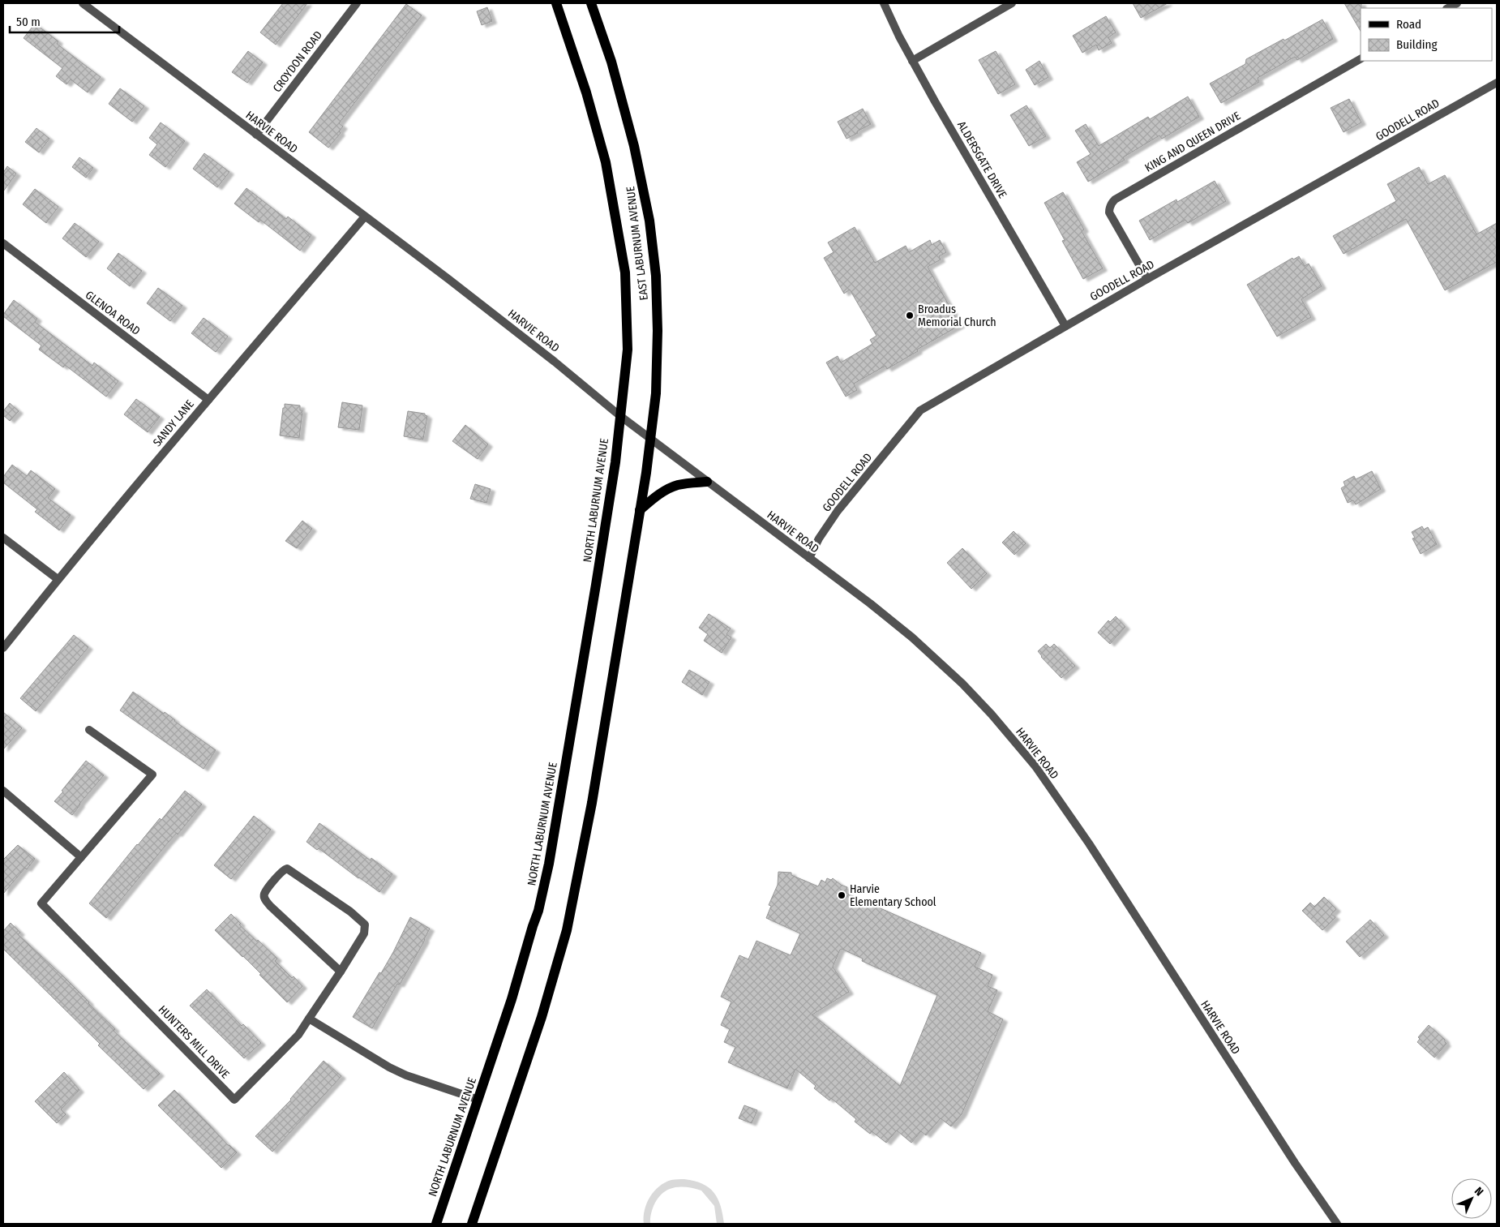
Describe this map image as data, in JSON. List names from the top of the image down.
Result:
{
  "streets": {
    "main road": ["EAST LABURNUM AVENUE", "NORTH LABURNUM AVENUE"],
    "street": [
      "CROYDON ROAD",
      "GOODELL ROAD",
      "HARVIE ROAD",
      "KING AND QUEEN DRIVE",
      "ALDERSGATE DRIVE",
      "GLENOA ROAD",
      "SANDY LANE",
      "HUNTERS MILL DRIVE"
    ]
  },
  "crossings": [
    ["CROYDON ROAD", "HARVIE ROAD"],
    ["GOODELL ROAD", "HARVIE ROAD"],
    ["GOODELL ROAD", "KING AND QUEEN DRIVE"],
    ["GOODELL ROAD", "ALDERSGATE DRIVE"],
    ["HARVIE ROAD", "EAST LABURNUM AVENUE"],
    ["HARVIE ROAD", "SANDY LANE"],
    ["HARVIE ROAD", "NORTH LABURNUM AVENUE"],
    ["EAST LABURNUM AVENUE", "NORTH LABURNUM AVENUE"],
    ["GLENOA ROAD", "SANDY LANE"]
  ],
  "places": ["Broadus Memorial Church", "Harvie Elementary School"],
  "legend": ["Road", "Building"],
  "scale_bar": "50 m",
  "north": "top right"
}
